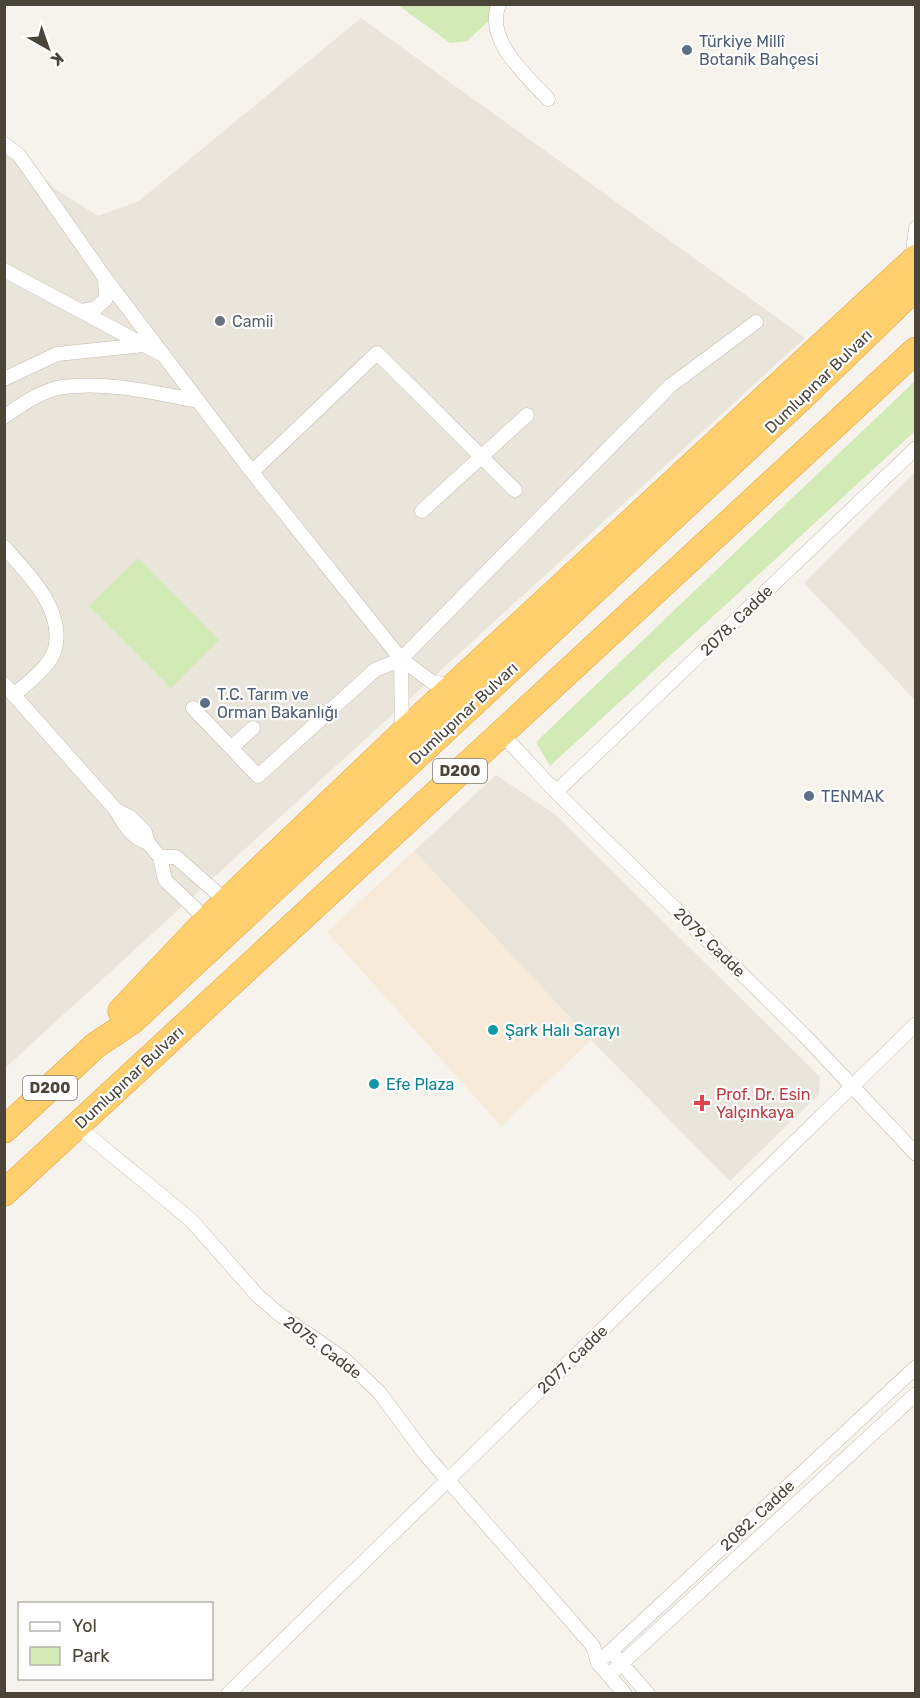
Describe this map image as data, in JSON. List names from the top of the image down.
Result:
{
  "streets": {
    "highway": ["Dumlupınar Bulvarı", "D200"],
    "street": [
      "2078. Cadde",
      "2079. Cadde",
      "2075. Cadde",
      "2077. Cadde",
      "2082. Cadde"
    ]
  },
  "crossings": [
    ["Dumlupınar Bulvarı", "2079. Cadde"],
    ["Dumlupınar Bulvarı", "2075. Cadde"],
    ["2078. Cadde", "2079. Cadde"],
    ["2079. Cadde", "2077. Cadde"],
    ["2075. Cadde", "2077. Cadde"],
    ["2075. Cadde", "2082. Cadde"]
  ],
  "places": {
    "other": [
      "Türkiye Millî Botanik Bahçesi",
      "Camii",
      "T.C. Tarım ve Orman Bakanlığı",
      "TENMAK",
      "Şark Halı Sarayı",
      "Efe Plaza"
    ],
    "health": ["Prof. Dr. Esin Yalçınkaya"]
  },
  "legend": ["Yol", "Park"],
  "north": "bottom right"
}
